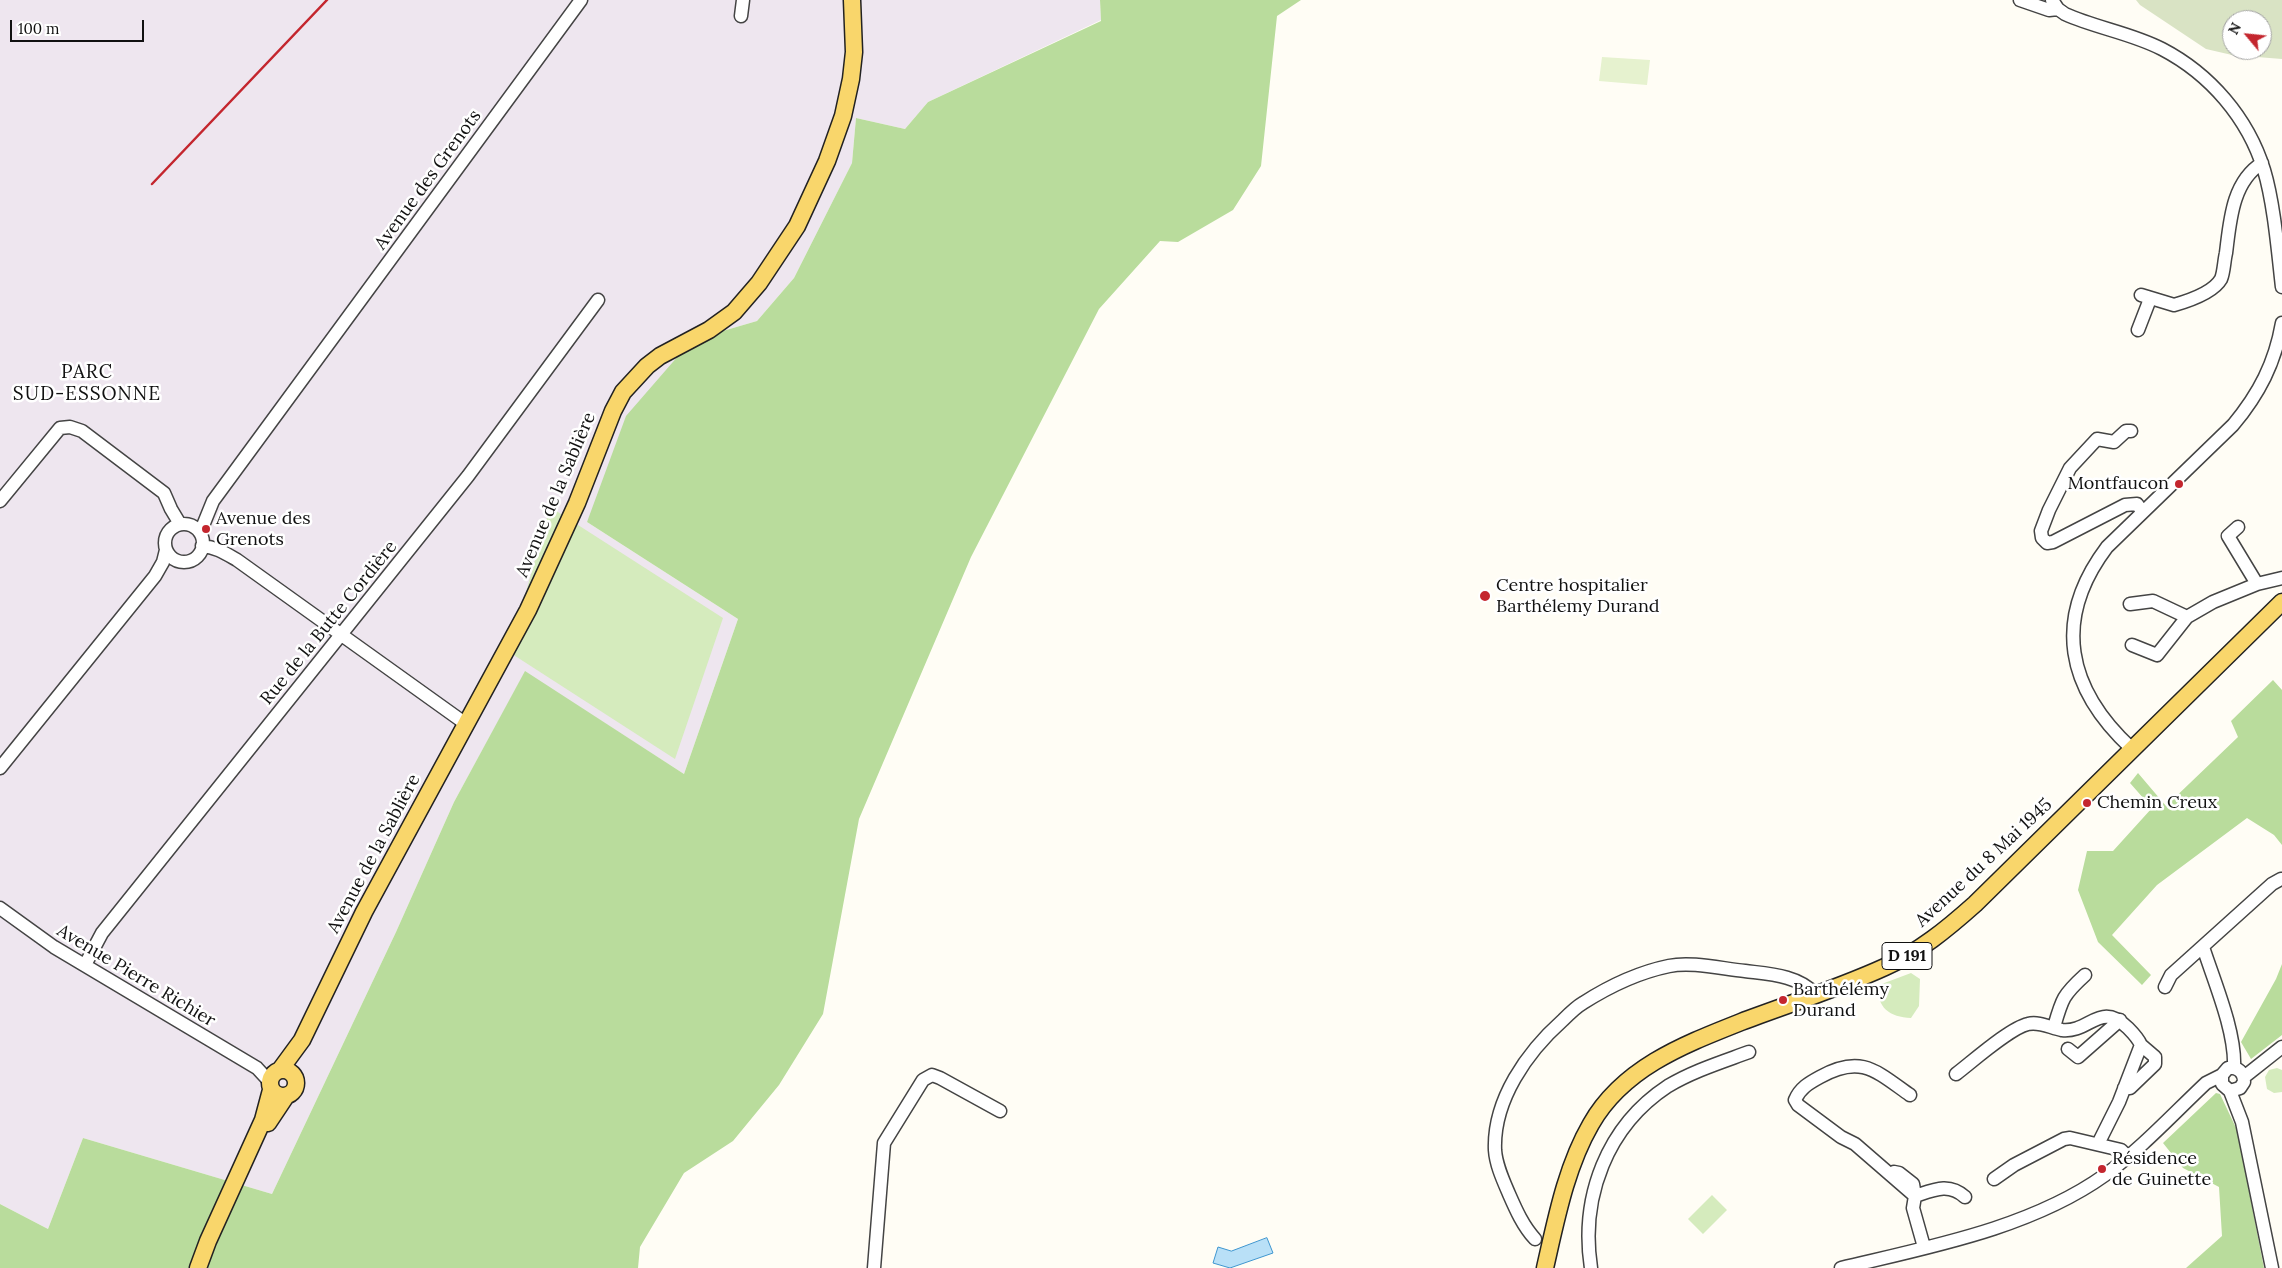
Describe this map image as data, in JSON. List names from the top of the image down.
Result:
{
  "streets": {
    "main road": ["Avenue de la Sablière", "Avenue du 8 Mai 1945", "D 191"],
    "street": ["Avenue des Grenots", "Rue de la Butte Cordière", "Avenue Pierre Richier"]
  },
  "crossings": [
    ["Avenue de la Sablière", "Avenue Pierre Richier"],
    ["Rue de la Butte Cordière", "Avenue Pierre Richier"]
  ],
  "districts": ["PARC SUD-ESSONNE"],
  "places": [
    "Montfaucon",
    "Avenue des Grenots",
    "Centre hospitalier Barthélemy Durand",
    "Chemin Creux",
    "Barthélémy Durand",
    "Résidence de Guinette"
  ],
  "scale_bar": "100 m",
  "north": "top left"
}
